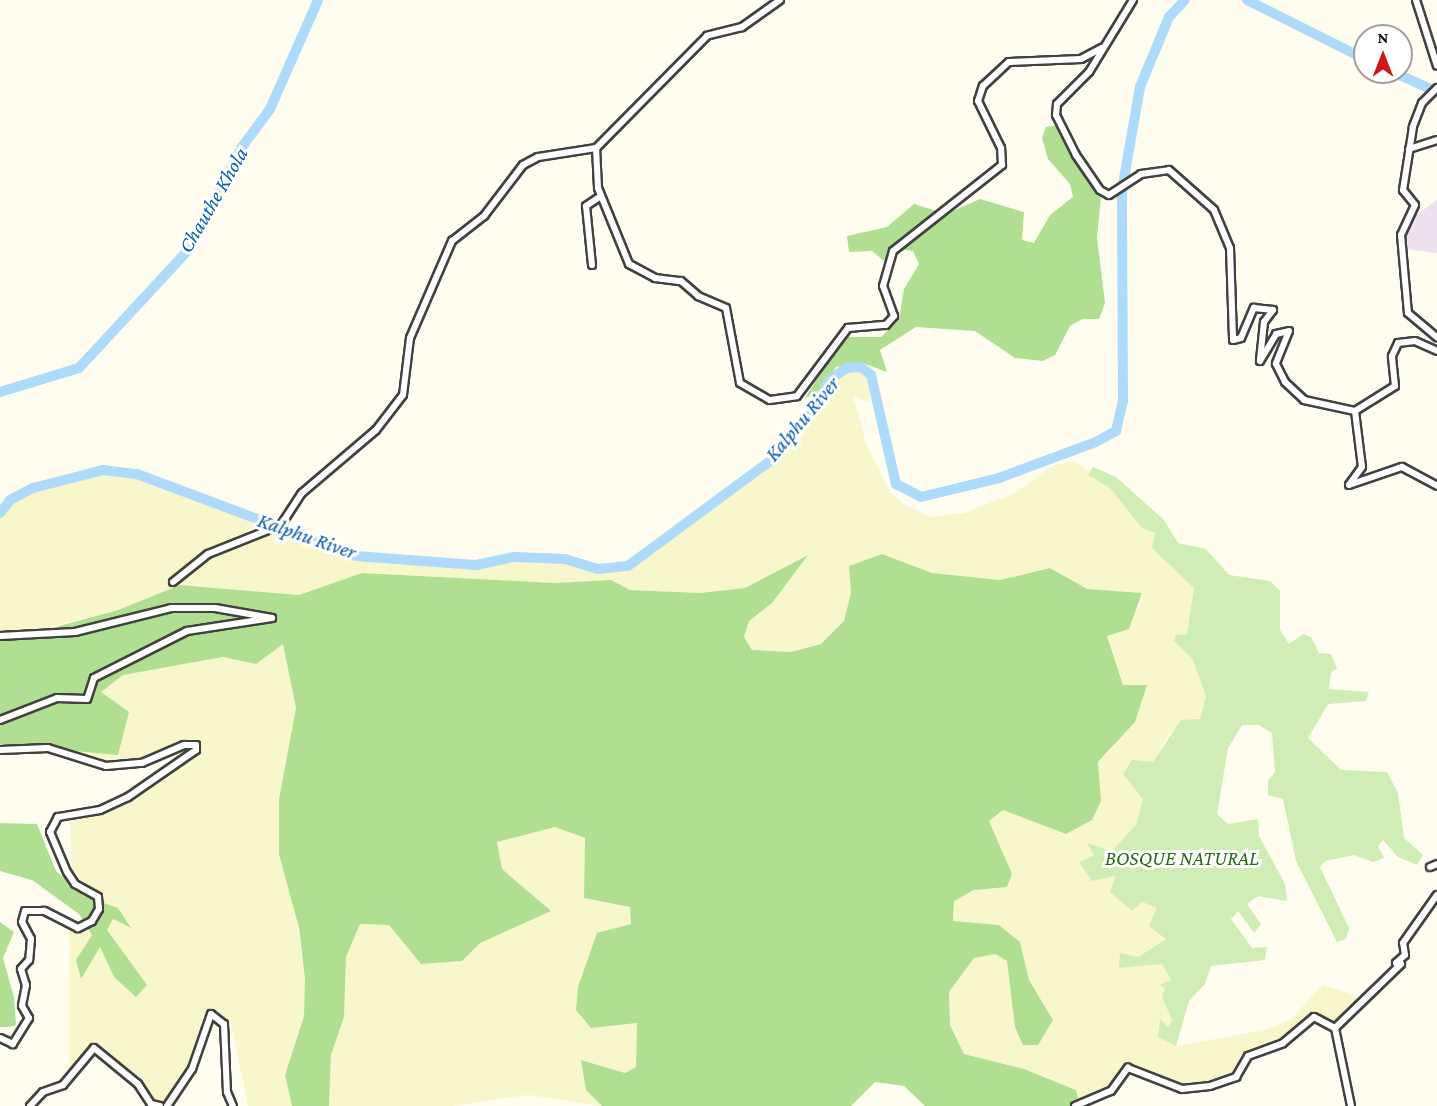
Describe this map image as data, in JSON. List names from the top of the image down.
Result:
{
  "water": ["Chauthe Khola", "Kalphu River"],
  "parks": ["BOSQUE NATURAL"],
  "north": "top"
}
